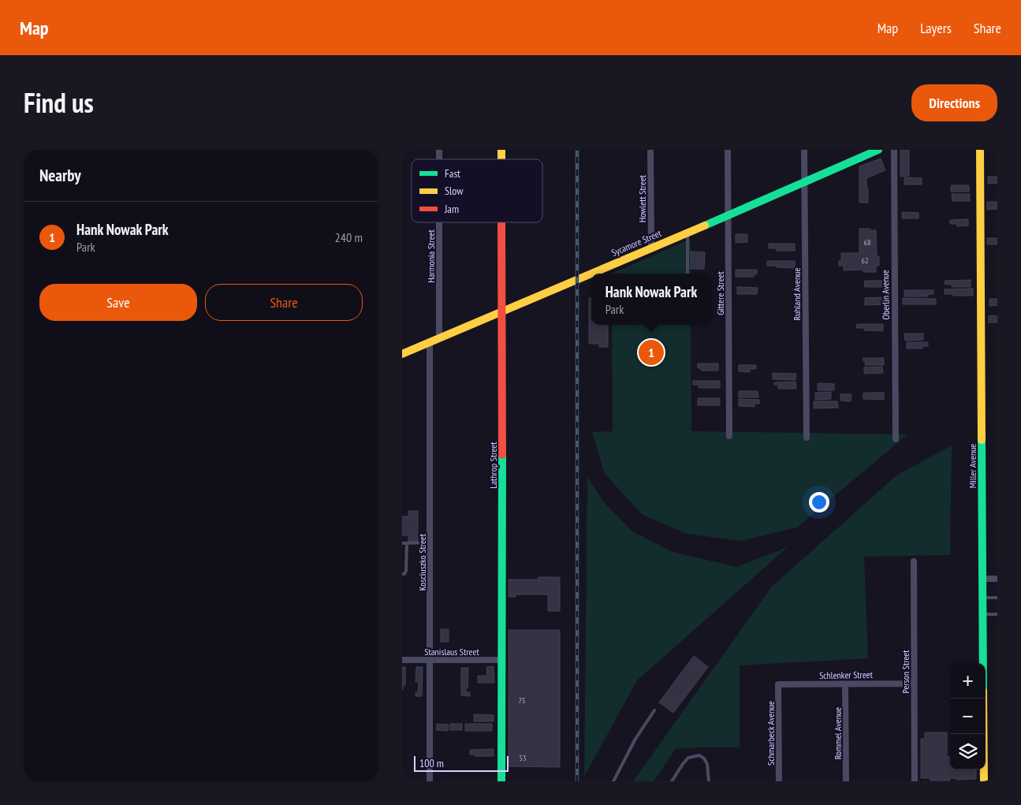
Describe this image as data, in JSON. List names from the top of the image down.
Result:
{
  "streets": {
    "street": [
      "Howlett Street",
      "Sycamore Street",
      "Harmonia Street",
      "Gittere Street",
      "Ruhland Avenue",
      "Oberlin Avenue",
      "Lathrop Street",
      "Miller Avenue",
      "Kosciuszko Street",
      "Stanislaus Street",
      "Person Street",
      "Schlenker Street",
      "Schmarbeck Avenue",
      "Rommel Avenue"
    ]
  },
  "crossings": [
    ["Howlett Street", "Sycamore Street"],
    ["Sycamore Street", "Harmonia Street"],
    ["Sycamore Street", "Gittere Street"],
    ["Sycamore Street", "Ruhland Avenue"],
    ["Sycamore Street", "Lathrop Street"],
    ["Sycamore Street", "Kosciuszko Street"],
    ["Lathrop Street", "Stanislaus Street"],
    ["Kosciuszko Street", "Stanislaus Street"],
    ["Person Street", "Schlenker Street"],
    ["Schlenker Street", "Schmarbeck Avenue"],
    ["Schlenker Street", "Rommel Avenue"]
  ],
  "house_numbers": [
    "68",
    "62",
    "75",
    "53"
  ],
  "legend": ["Fast", "Slow", "Jam"],
  "scale_bar": "100 m",
  "page": {
    "header": "Map",
    "nav": ["Map", "Layers", "Share"],
    "title": "Find us",
    "buttons": [
      "Directions",
      ["Save", "Share"]
    ],
    "heading": "Nearby",
    "list": [
      {
        "mark": "1",
        "name": "Hank Nowak Park",
        "note": "Park",
        "value": "240 m"
      }
    ],
    "popup": ["Hank Nowak Park", "Park"],
    "pins": "1",
    "map_buttons": ["+", "−"],
    "scale": "100 m"
  }
}
